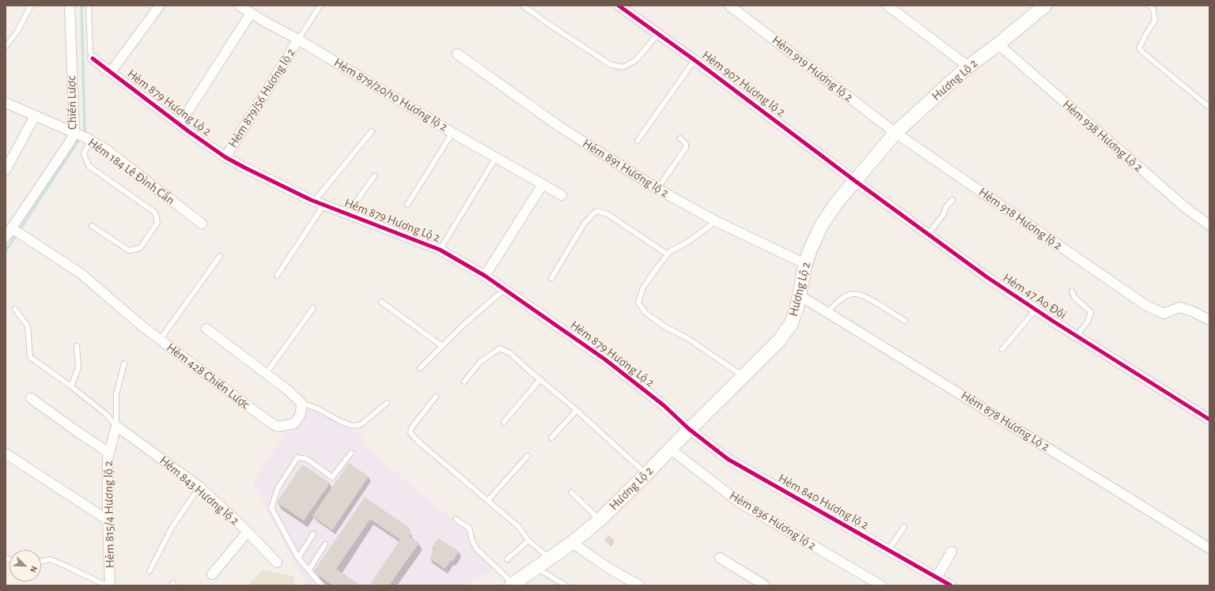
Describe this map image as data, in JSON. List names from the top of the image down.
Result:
{
  "streets": {
    "main road": ["Hương Lộ 2"],
    "street": [
      "Hẻm 919 Hương lộ 2",
      "Hẻm 907 Hương lộ 2",
      "Hẻm 879/20/10 Hương lộ 2",
      "Hẻm 879/56 Hương lộ 2",
      "Chiến Lược",
      "Hẻm 879 Hương Lộ 2",
      "Hẻm 938 Hương Lộ 2",
      "Hẻm 891 Hương lộ 2",
      "Hẻm 184 Lê Đình Cẩn",
      "Hẻm 918 Hương lộ 2",
      "Hẻm 47 Ao Đôi",
      "Hẻm 428 Chiến Lược",
      "Hẻm 878 Hương Lộ 2",
      "Hẻm 843 Hương lộ 2",
      "Hẻm 840 Hương lộ 2",
      "Hẻm 815/4 Hương lộ 2",
      "Hẻm 836 Hương lộ 2"
    ]
  },
  "crossings": [
    ["Hẻm 919 Hương lộ 2", "Hương Lộ 2"],
    ["Hẻm 919 Hương lộ 2", "Hẻm 918 Hương lộ 2"],
    ["Hương Lộ 2", "Hẻm 907 Hương lộ 2"],
    ["Hương Lộ 2", "Hẻm 879 Hương Lộ 2"],
    ["Hương Lộ 2", "Hẻm 938 Hương Lộ 2"],
    ["Hương Lộ 2", "Hẻm 891 Hương lộ 2"],
    ["Hương Lộ 2", "Hẻm 918 Hương lộ 2"],
    ["Hương Lộ 2", "Hẻm 47 Ao Đôi"],
    ["Hương Lộ 2", "Hẻm 878 Hương Lộ 2"],
    ["Hương Lộ 2", "Hẻm 840 Hương lộ 2"],
    ["Hương Lộ 2", "Hẻm 836 Hương lộ 2"],
    ["Hẻm 907 Hương lộ 2", "Hẻm 47 Ao Đôi"],
    ["Hẻm 879/20/10 Hương lộ 2", "Hẻm 879/56 Hương lộ 2"],
    ["Hẻm 879/56 Hương lộ 2", "Hẻm 879 Hương Lộ 2"],
    ["Chiến Lược", "Hẻm 184 Lê Đình Cẩn"],
    ["Chiến Lược", "Hẻm 428 Chiến Lược"],
    ["Hẻm 879 Hương Lộ 2", "Hẻm 840 Hương lộ 2"],
    ["Hẻm 843 Hương lộ 2", "Hẻm 815/4 Hương lộ 2"]
  ],
  "north": "bottom right"
}
